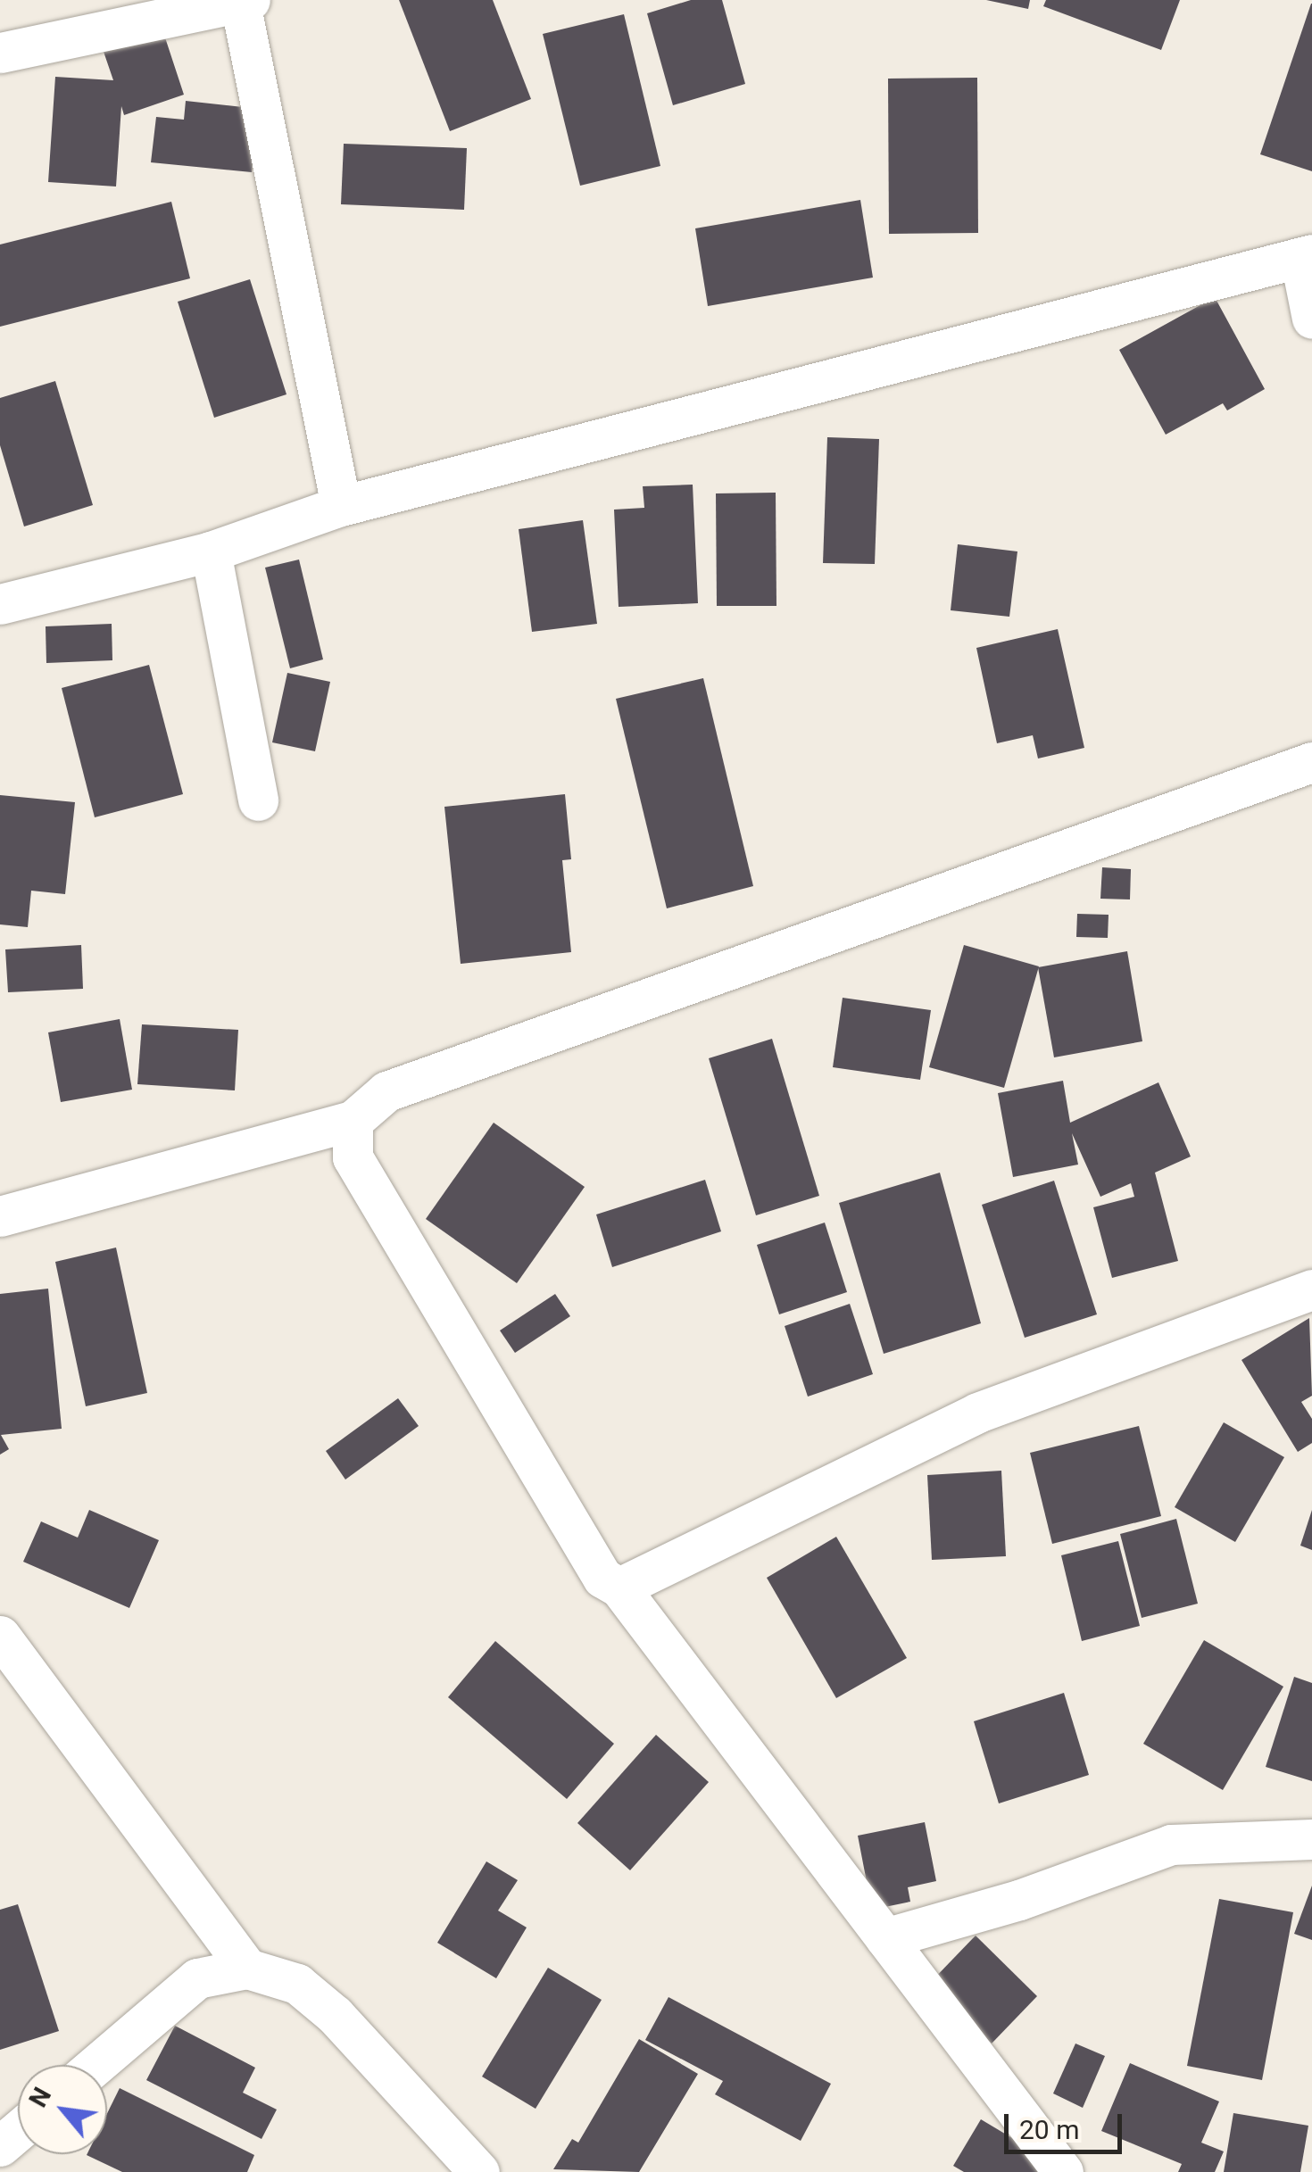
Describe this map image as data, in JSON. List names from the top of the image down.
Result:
{
  "scale_bar": "20 m",
  "north": "top left"
}
